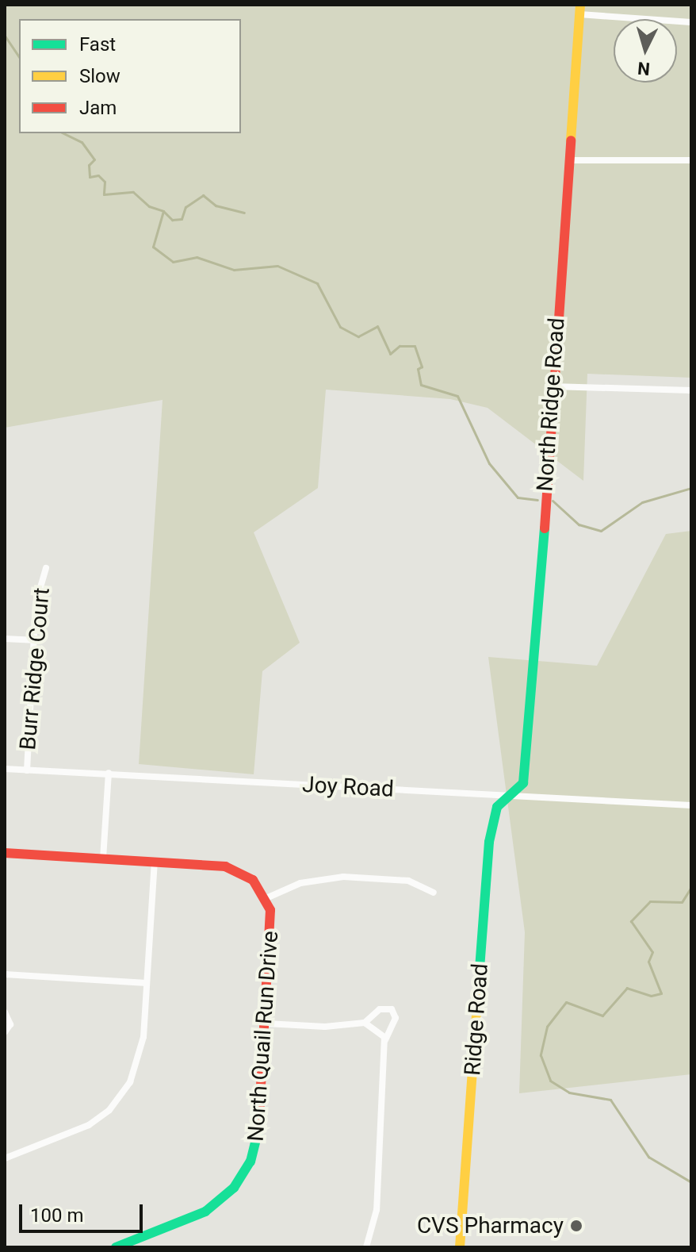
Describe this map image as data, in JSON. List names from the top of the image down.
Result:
{
  "streets": {
    "street": [
      "North Ridge Road",
      "Burr Ridge Court",
      "Joy Road",
      "Ridge Road",
      "North Quail Run Drive"
    ]
  },
  "crossings": [
    ["North Ridge Road", "Joy Road"],
    ["North Ridge Road", "Ridge Road"],
    ["Burr Ridge Court", "Joy Road"],
    ["Joy Road", "Ridge Road"]
  ],
  "places": ["CVS Pharmacy"],
  "legend": ["Fast", "Slow", "Jam"],
  "scale_bar": "100 m",
  "north": "bottom"
}
